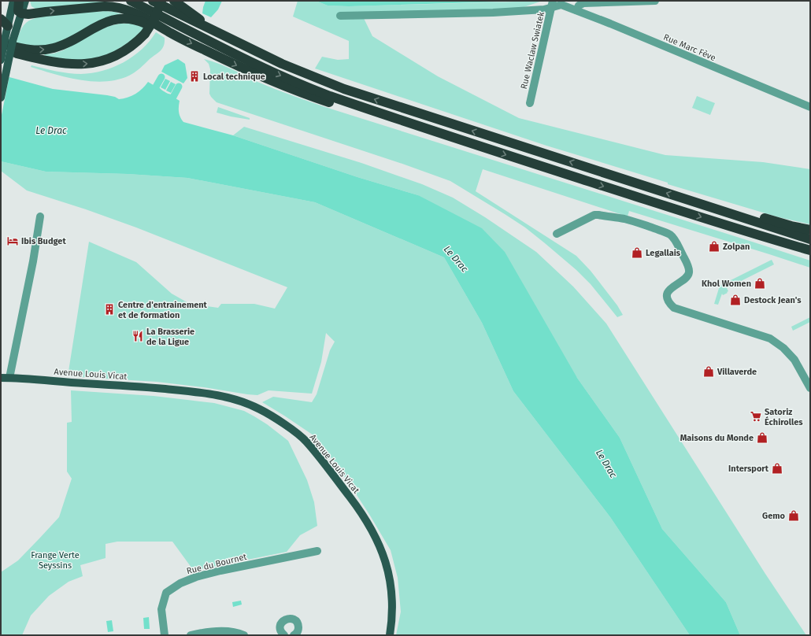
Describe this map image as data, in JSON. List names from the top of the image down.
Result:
{
  "streets": {
    "main road": ["Avenue Louis Vicat"],
    "street": ["Rue Marc Fève", "Rue Waclaw Swiatek", "Rue du Bournet"]
  },
  "crossings": [
    ["Rue Marc Fève", "Rue Waclaw Swiatek"]
  ],
  "water": ["Le Drac"],
  "parks": ["Frange Verte Seyssins"],
  "places": {
    "building": ["Local technique", "Centre d'entrainement et de formation"],
    "hotel": ["Ibis Budget"],
    "shop": [
      "Zolpan",
      "Legallais",
      "Khol Women",
      "Destock Jean's",
      "Villaverde",
      "Maisons du Monde",
      "Intersport",
      "Gemo"
    ],
    "restaurant": ["La Brasserie de la Ligue"],
    "supermarket": ["Satoriz Échirolles"]
  }
}
